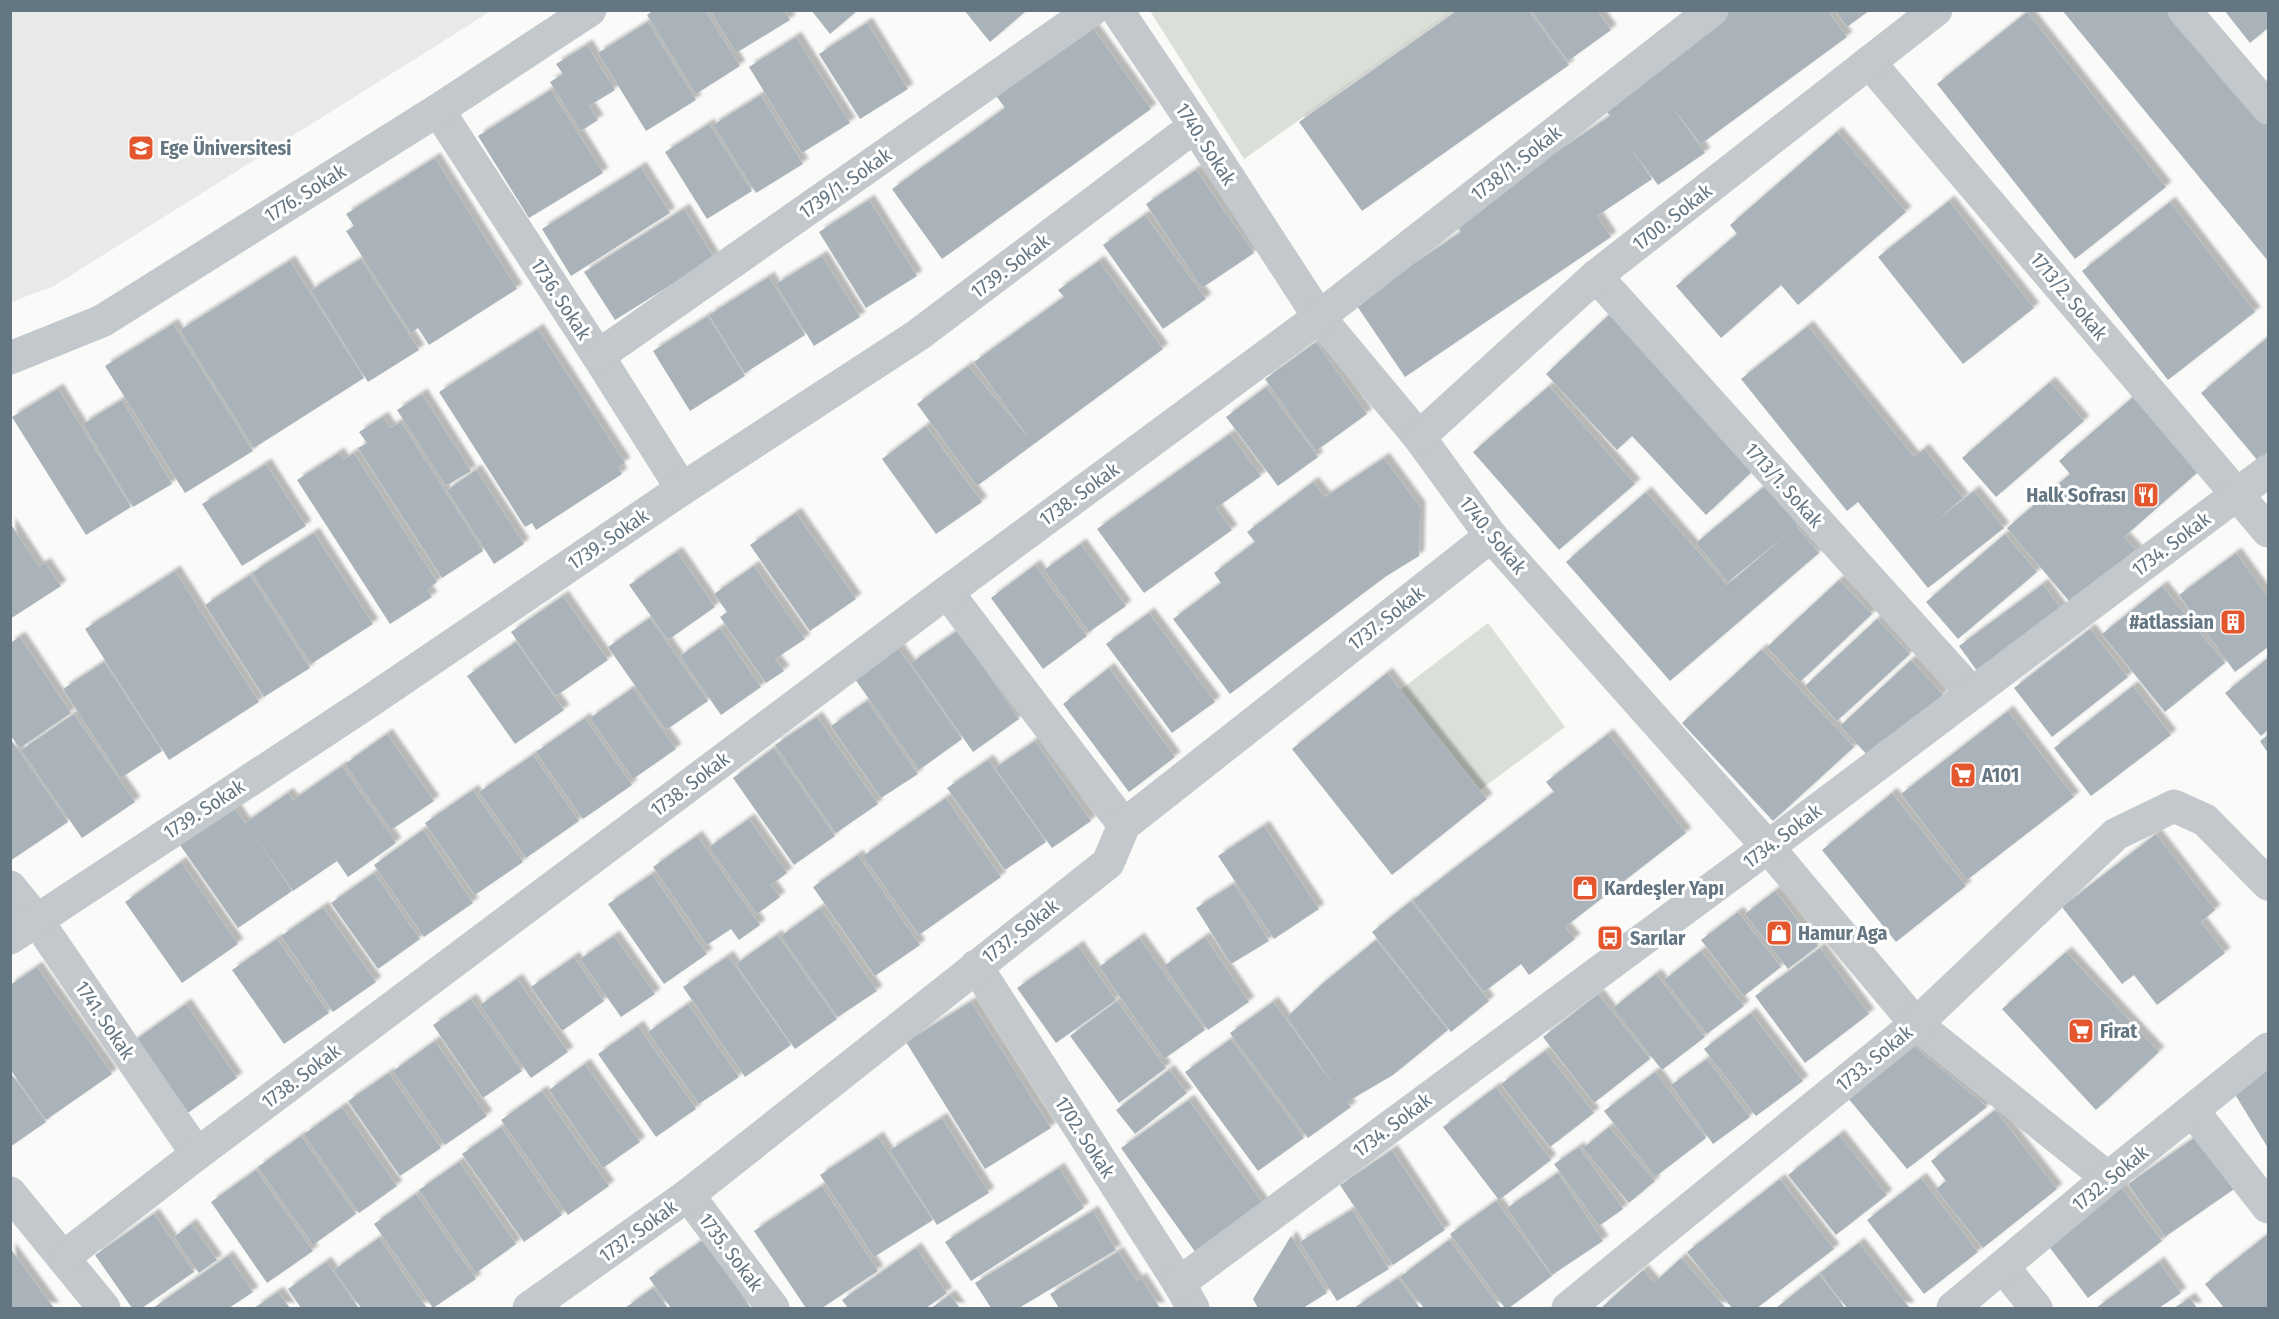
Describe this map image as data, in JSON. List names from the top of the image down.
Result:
{
  "streets": {
    "street": [
      "1740. Sokak",
      "1738/1. Sokak",
      "1739/1. Sokak",
      "1776. Sokak",
      "1700. Sokak",
      "1739. Sokak",
      "1713/2. Sokak",
      "1736. Sokak",
      "1713/1. Sokak",
      "1738. Sokak",
      "1734. Sokak",
      "1737. Sokak",
      "1741. Sokak",
      "1733. Sokak",
      "1702. Sokak",
      "1732. Sokak",
      "1735. Sokak"
    ]
  },
  "crossings": [
    ["1740. Sokak", "1738/1. Sokak"],
    ["1740. Sokak", "1700. Sokak"],
    ["1740. Sokak", "1739. Sokak"],
    ["1740. Sokak", "1738. Sokak"],
    ["1740. Sokak", "1734. Sokak"],
    ["1740. Sokak", "1737. Sokak"],
    ["1740. Sokak", "1733. Sokak"],
    ["1740. Sokak", "1732. Sokak"],
    ["1738/1. Sokak", "1738. Sokak"],
    ["1739/1. Sokak", "1736. Sokak"],
    ["1776. Sokak", "1736. Sokak"],
    ["1700. Sokak", "1713/2. Sokak"],
    ["1700. Sokak", "1713/1. Sokak"],
    ["1739. Sokak", "1736. Sokak"],
    ["1739. Sokak", "1741. Sokak"],
    ["1713/2. Sokak", "1734. Sokak"],
    ["1713/1. Sokak", "1734. Sokak"],
    ["1738. Sokak", "1741. Sokak"],
    ["1734. Sokak", "1702. Sokak"],
    ["1737. Sokak", "1702. Sokak"],
    ["1737. Sokak", "1735. Sokak"]
  ],
  "places": {
    "school or university": ["Ege Üniversitesi"],
    "restaurant": ["Halk Sofrası"],
    "building": ["#atlassian"],
    "supermarket": ["A101", "Firat"],
    "shop": ["Kardeşler Yapı", "Hamur Aga"],
    "bus stop": ["Sarılar"]
  }
}
